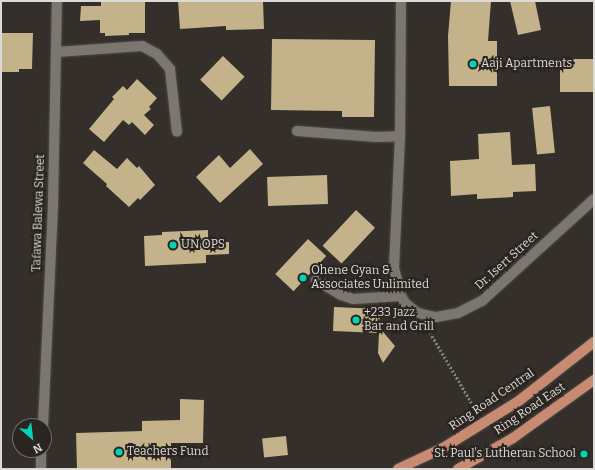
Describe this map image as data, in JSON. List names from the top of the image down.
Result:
{
  "streets": {
    "main road": ["Ring Road Central", "Ring Road East"],
    "street": ["Tafawa Balewa Street", "Dr. Isert Street"]
  },
  "places": [
    "Aaji Apartments",
    "UN OPS",
    "Ohene Gyan & Associates Unlimited",
    "+233 Jazz Bar and Grill",
    "Teachers Fund",
    "St. Paul's Lutheran School"
  ],
  "north": "bottom right"
}
